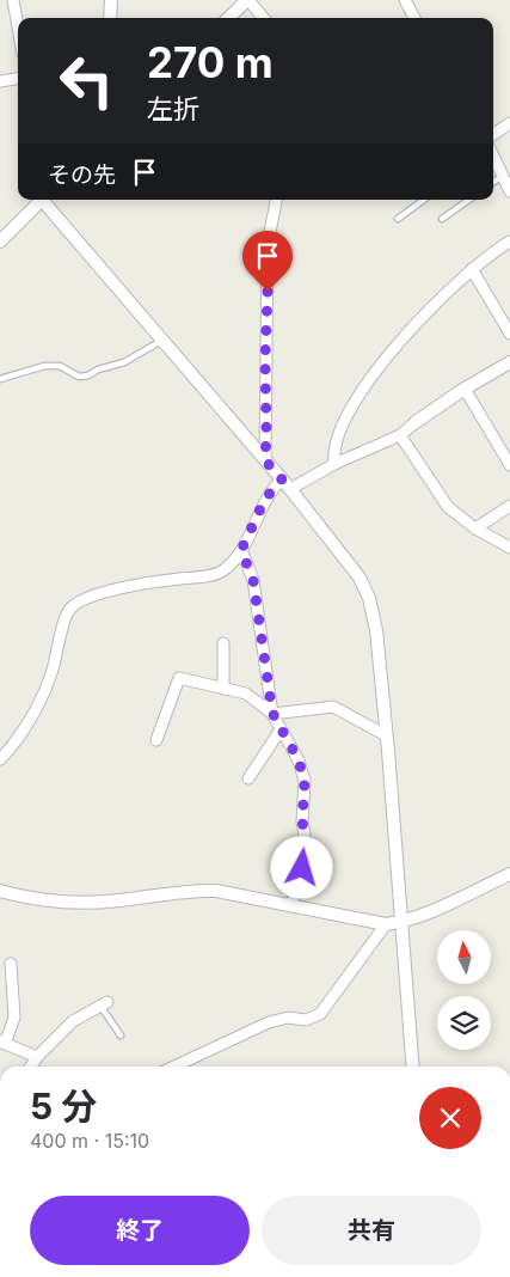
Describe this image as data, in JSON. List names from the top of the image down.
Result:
{
  "north": "top",
  "page": {
    "turn": ["270 m", "左折"],
    "then": "その先",
    "heading": ["5 分", "400 m · 15:10"],
    "buttons": ["終了", "共有"]
  }
}
